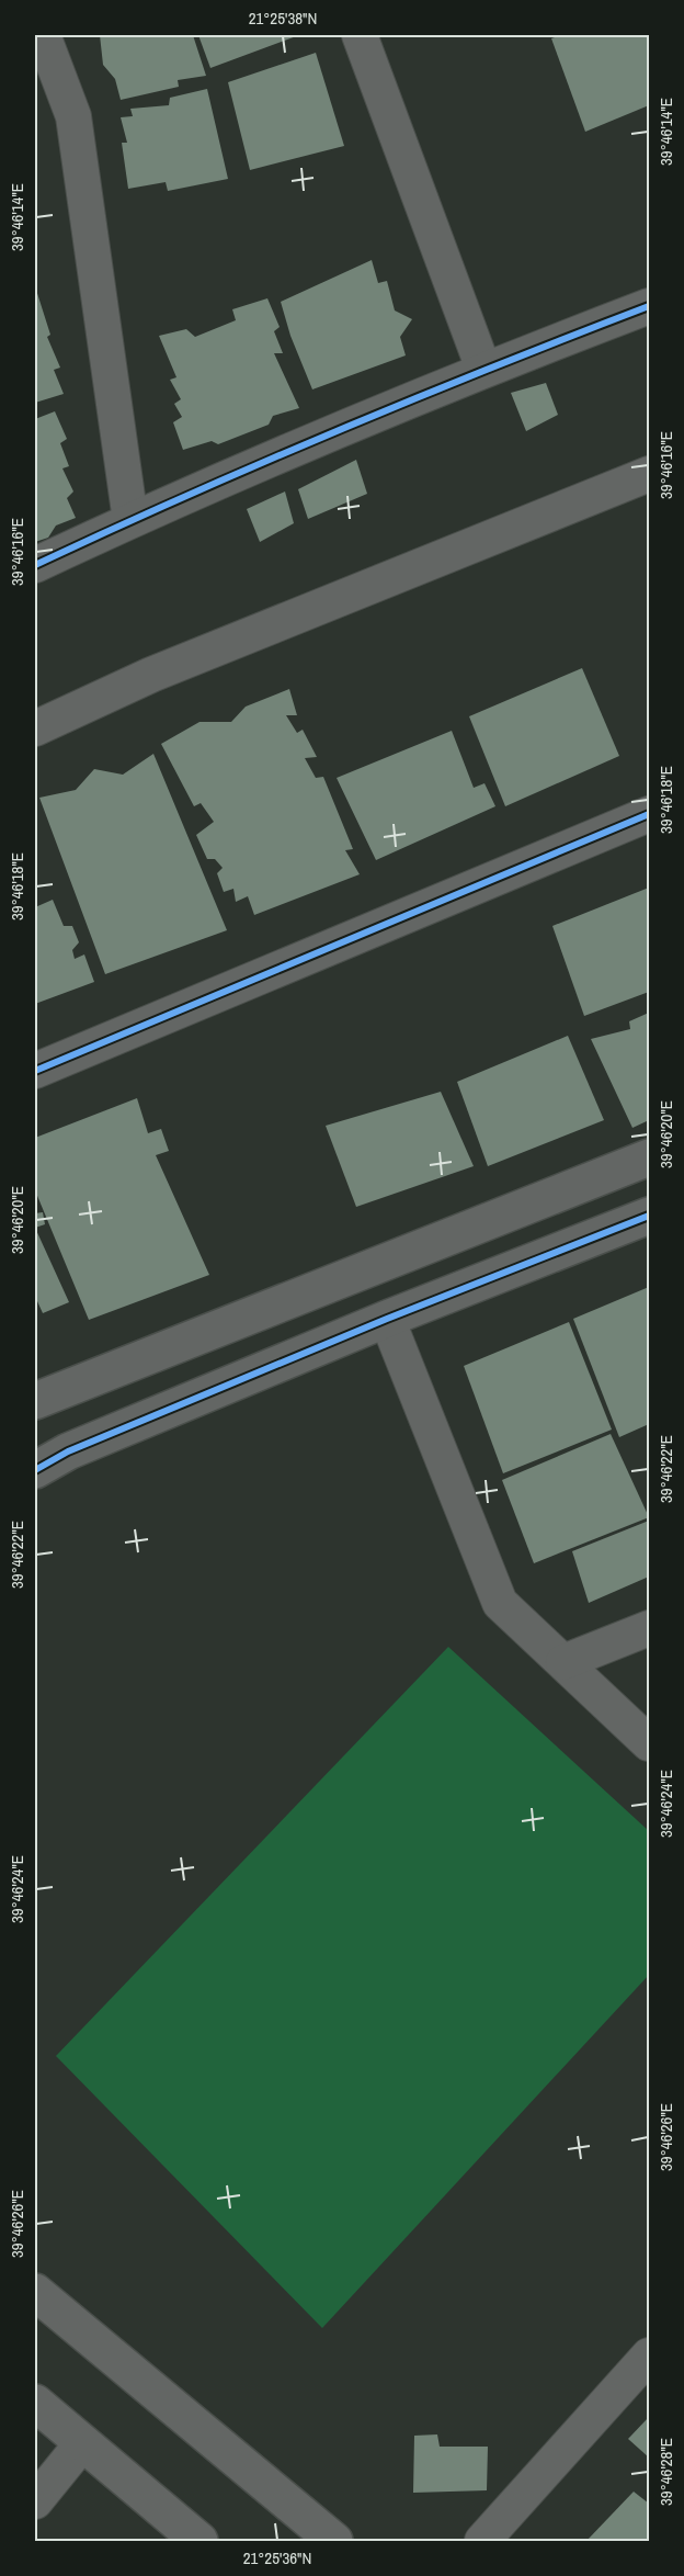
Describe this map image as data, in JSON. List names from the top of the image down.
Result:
{
  "coordinates": [
    "21°25'38\"N",
    "39°46'14\"E",
    "39°46'16\"E",
    "39°46'18\"E",
    "39°46'20\"E",
    "39°46'22\"E",
    "39°46'24\"E",
    "39°46'26\"E",
    "39°46'28\"E",
    "21°25'36\"N"
  ]
}
